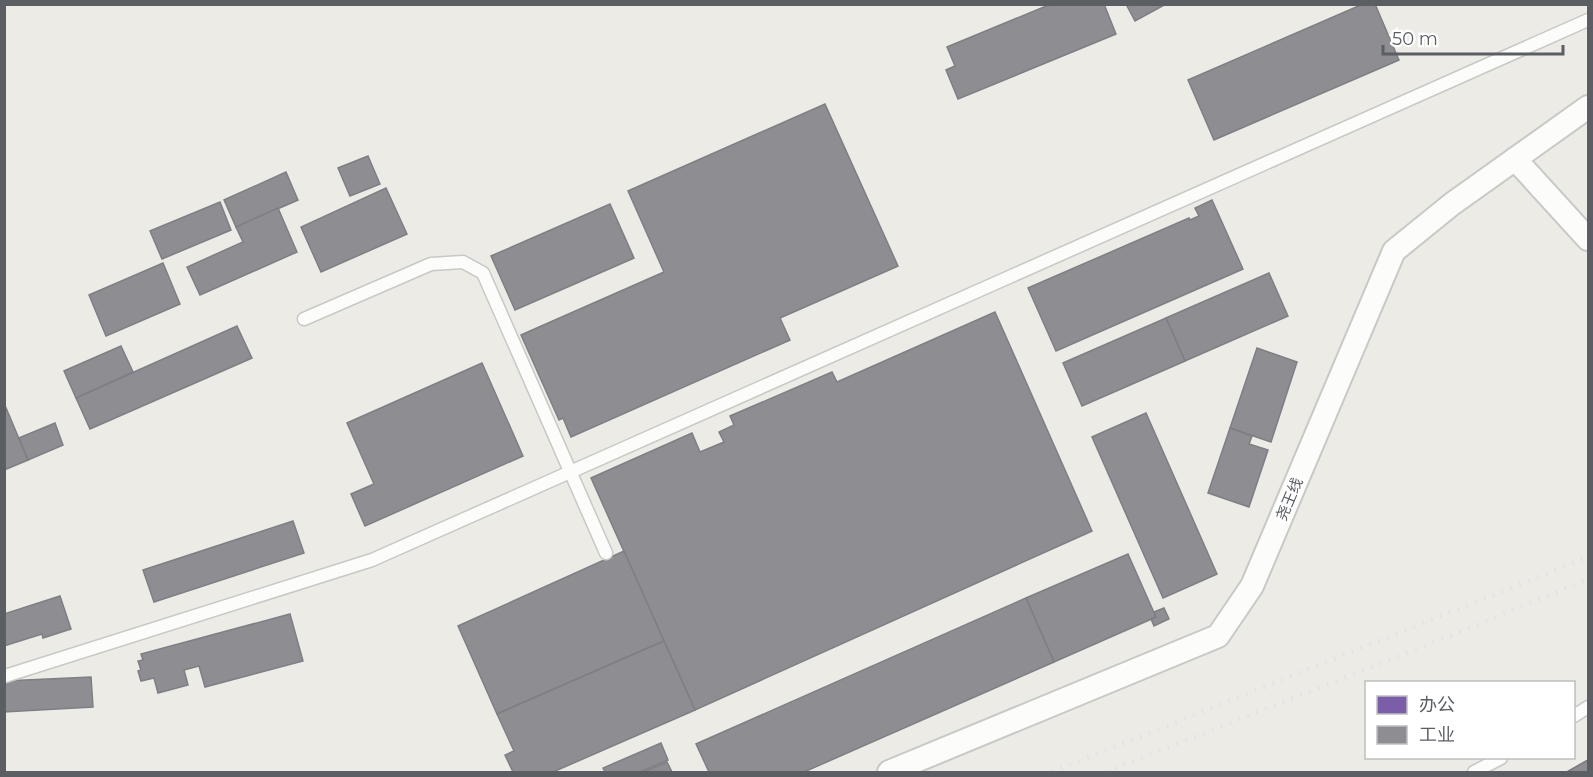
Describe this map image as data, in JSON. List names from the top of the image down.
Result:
{
  "streets": {
    "street": ["尧王线"]
  },
  "legend": ["办公", "工业"],
  "scale_bar": "50 m"
}
